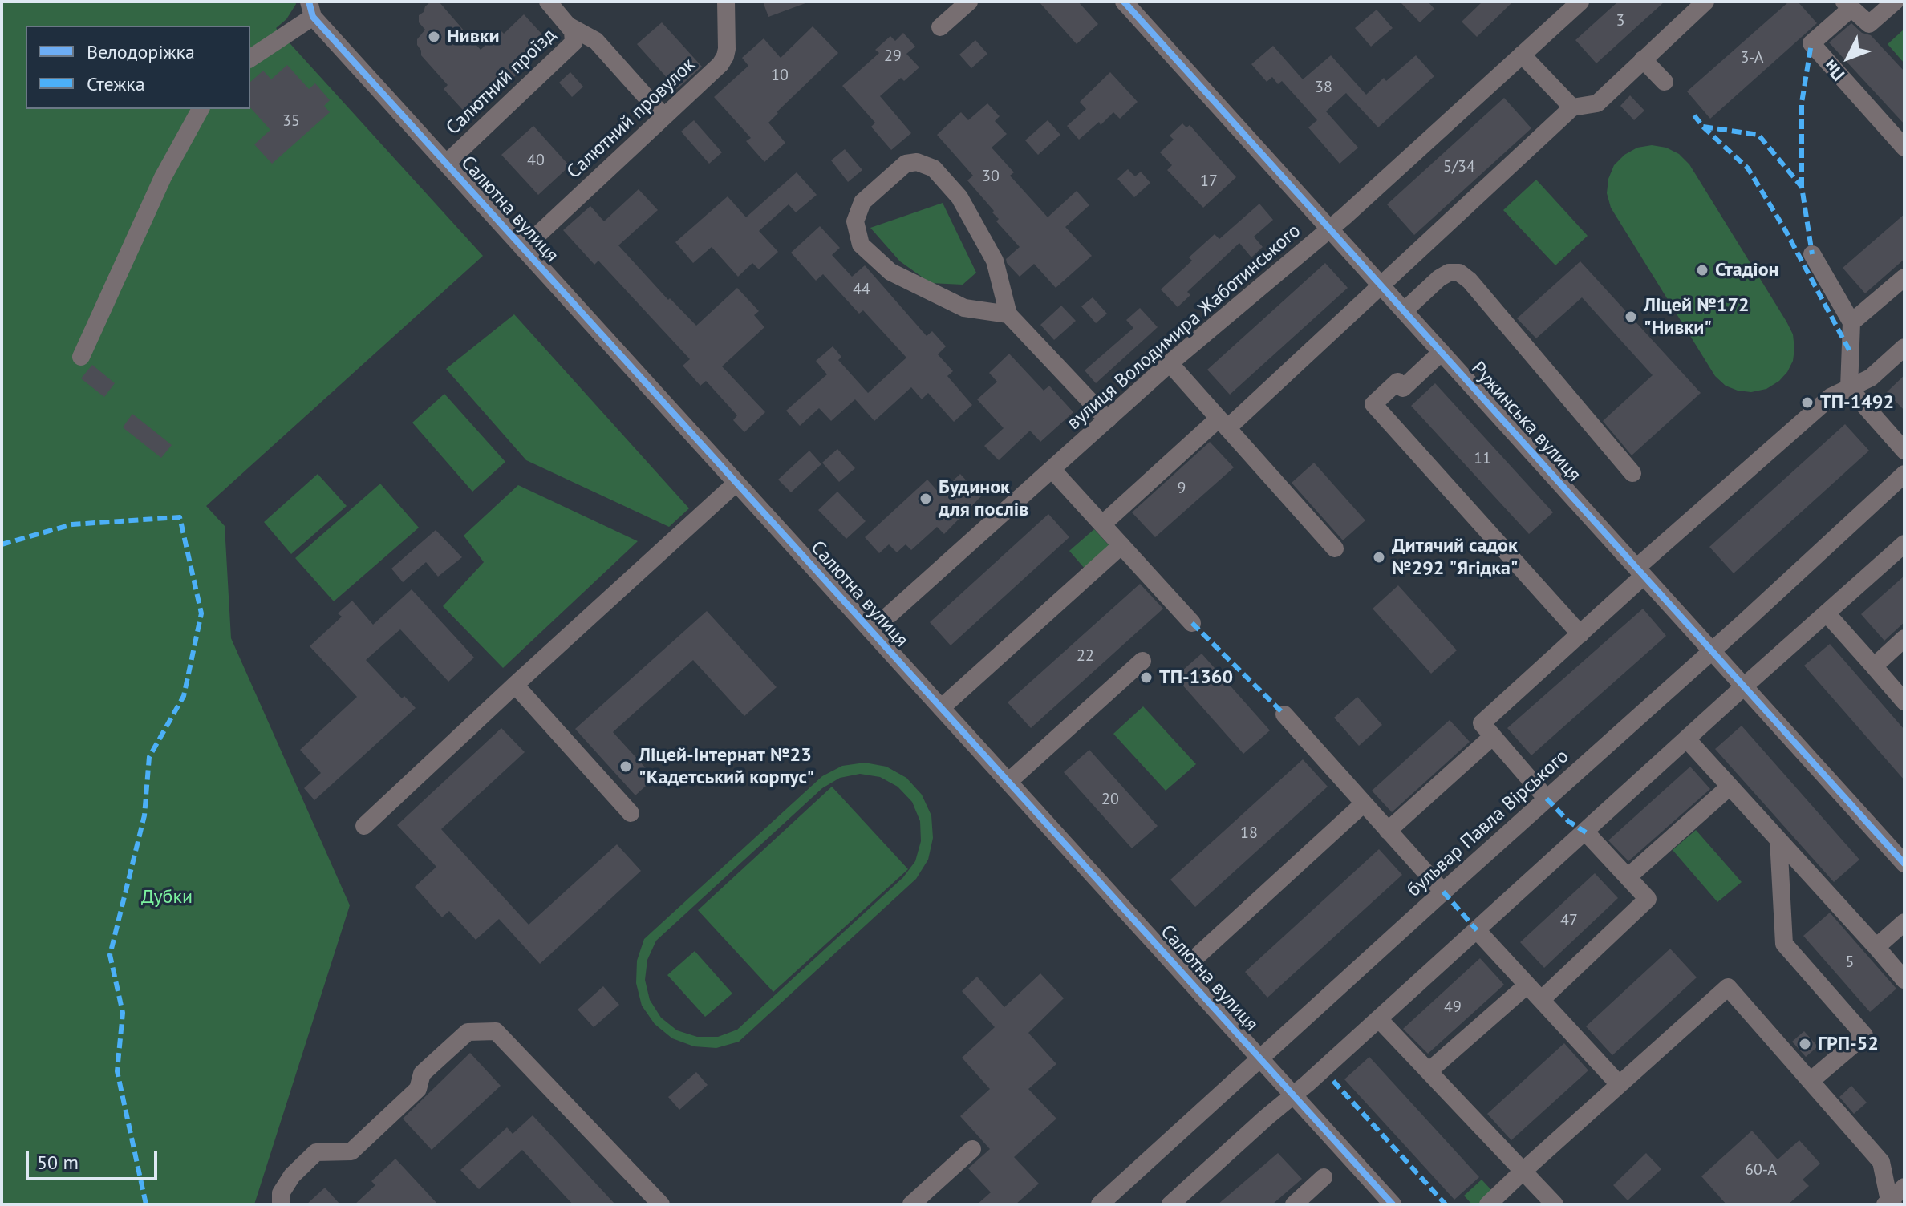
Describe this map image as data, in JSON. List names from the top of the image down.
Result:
{
  "streets": {
    "street": [
      "Салютний проїзд",
      "Салютний провулок",
      "Салютна вулиця",
      "вулиця Володимира Жаботинського",
      "Ружинська вулиця",
      "бульвар Павла Вірського"
    ]
  },
  "crossings": [
    ["Салютний проїзд", "Салютний провулок"],
    ["Салютний проїзд", "Салютна вулиця"],
    ["Салютний провулок", "Салютна вулиця"],
    ["Салютна вулиця", "вулиця Володимира Жаботинського"],
    ["Салютна вулиця", "бульвар Павла Вірського"],
    ["вулиця Володимира Жаботинського", "Ружинська вулиця"],
    ["Ружинська вулиця", "бульвар Павла Вірського"]
  ],
  "parks": ["Дубки"],
  "places": [
    "Нивки",
    "Стадіон",
    "Ліцей №172 \"Нивки\"",
    "ТП-1492",
    "Будинок для послів",
    "Дитячий садок №292 \"Ягідка\"",
    "ТП-1360",
    "Ліцей-інтернат №23 \"Кадетський корпус\"",
    "ГРП-52"
  ],
  "house_numbers": [
    "3",
    "29",
    "3-А",
    "10",
    "38",
    "35",
    "40",
    "5/34",
    "30",
    "17",
    "44",
    "11",
    "9",
    "22",
    "20",
    "18",
    "47",
    "5",
    "49",
    "60-А"
  ],
  "legend": ["Велодоріжка", "Стежка"],
  "scale_bar": "50 m",
  "north": "bottom left"
}
